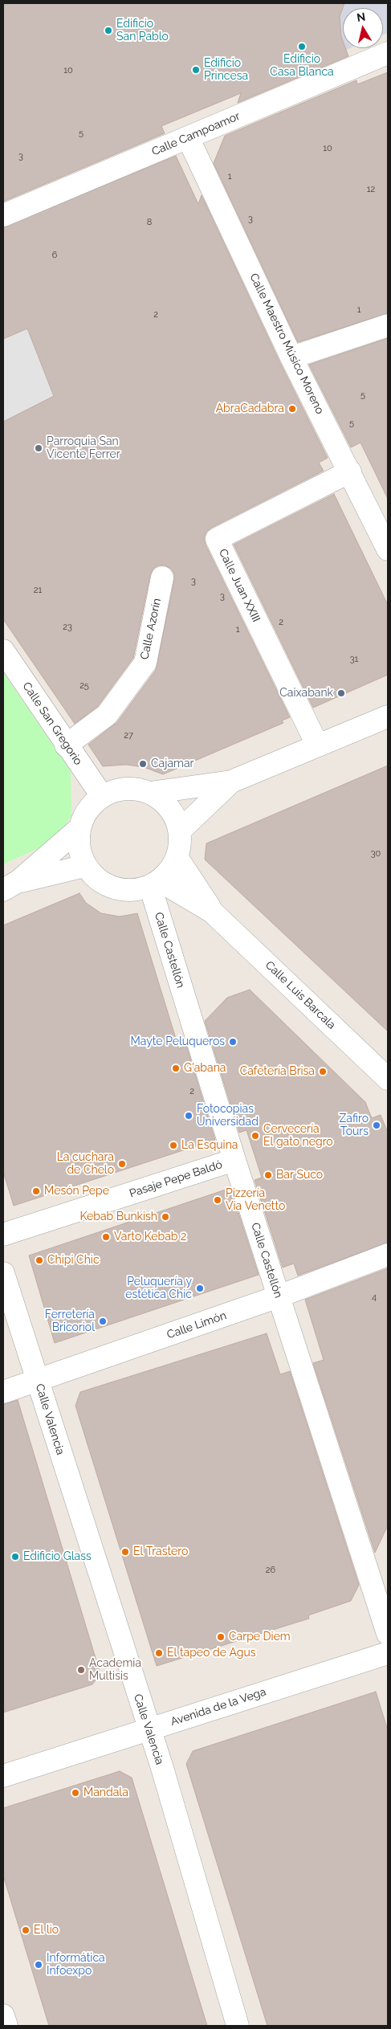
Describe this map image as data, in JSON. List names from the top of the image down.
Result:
{
  "streets": {
    "street": [
      "Calle Campoamor",
      "Calle Maestro Músico Moreno",
      "Calle Juan XXIII",
      "Calle Azorín",
      "Calle San Gregorio",
      "Calle Castellón",
      "Calle Luis Barcala",
      "Pasaje Pepe Baldó",
      "Calle Limón",
      "Calle Valencia",
      "Avenida de la Vega"
    ]
  },
  "crossings": [
    ["Calle Campoamor", "Calle Maestro Músico Moreno"],
    ["Calle Maestro Músico Moreno", "Calle Juan XXIII"],
    ["Calle Azorín", "Calle San Gregorio"],
    ["Calle San Gregorio", "Calle Castellón"],
    ["Calle San Gregorio", "Calle Luis Barcala"],
    ["Calle Castellón", "Calle Luis Barcala"],
    ["Calle Castellón", "Pasaje Pepe Baldó"],
    ["Calle Castellón", "Calle Limón"],
    ["Calle Limón", "Calle Valencia"],
    ["Calle Valencia", "Avenida de la Vega"]
  ],
  "places": [
    "Edificio San Pablo",
    "Edificio Casa Blanca",
    "Edificio Princesa",
    "AbraCadabra",
    "Parroquia San Vicente Ferrer",
    "Caixabank",
    "Cajamar",
    "Mayte Peluqueros",
    "G'abana",
    "Cafetería Brisa",
    "Fotocopias Universidad",
    "Zafiro Tours",
    "Cervecería El gato negro",
    "La Esquina",
    "La cuchara de Chelo",
    "Bar Suco",
    "Mesón Pepe",
    "Pizzería Via Venetto",
    "Kebab Bunkish",
    "Varto Kebab 2",
    "Chipi Chic",
    "Peluquería y estética Chic",
    "Ferretería Bricoriol",
    "El Trastero",
    "Edificio Glass",
    "Carpe Diem",
    "El tapeo de Agus",
    "Academia Multisis",
    "Mandala",
    "El lio",
    "Informática Infoexpo"
  ],
  "house_numbers": [
    "10",
    "5",
    "10",
    "3",
    "1",
    "12",
    "3",
    "8",
    "6",
    "1",
    "2",
    "5",
    "5",
    "3",
    "21",
    "3",
    "2",
    "23",
    "1",
    "31",
    "25",
    "27",
    "30",
    "2",
    "4",
    "26"
  ],
  "north": "top"
}
